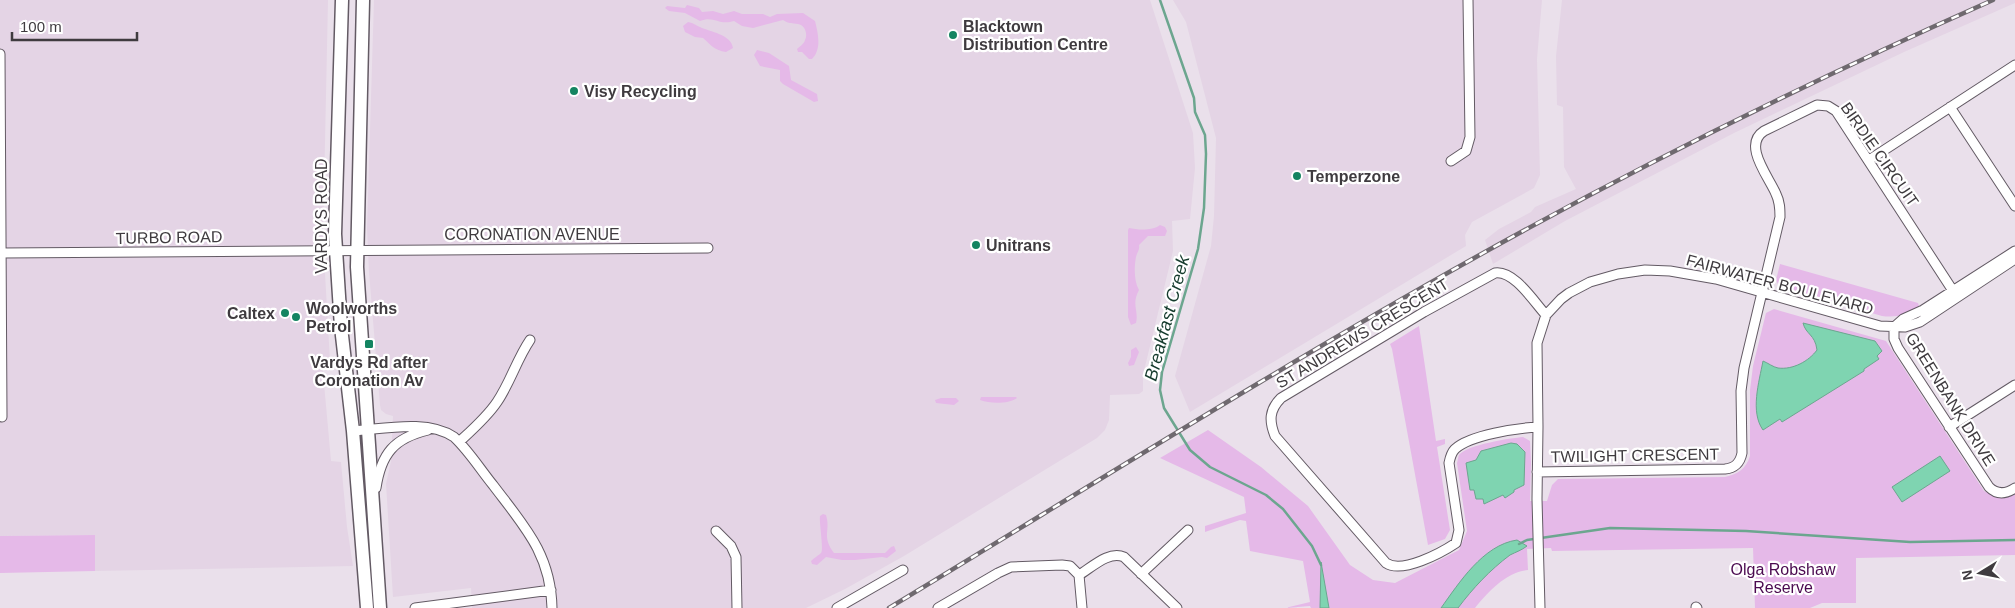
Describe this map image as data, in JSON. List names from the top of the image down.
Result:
{
  "streets": {
    "main road": ["VARDYS ROAD"],
    "street": [
      "BIRDIE CIRCUIT",
      "CORONATION AVENUE",
      "TURBO ROAD",
      "FAIRWATER BOULEVARD",
      "ST ANDREWS CRESCENT",
      "GREENBANK DRIVE",
      "TWILIGHT CRESCENT"
    ]
  },
  "crossings": [
    ["BIRDIE CIRCUIT", "FAIRWATER BOULEVARD"],
    ["BIRDIE CIRCUIT", "TWILIGHT CRESCENT"],
    ["VARDYS ROAD", "CORONATION AVENUE"],
    ["VARDYS ROAD", "TURBO ROAD"],
    ["CORONATION AVENUE", "TURBO ROAD"],
    ["FAIRWATER BOULEVARD", "ST ANDREWS CRESCENT"],
    ["FAIRWATER BOULEVARD", "GREENBANK DRIVE"],
    ["FAIRWATER BOULEVARD", "TWILIGHT CRESCENT"]
  ],
  "water": ["Breakfast Creek"],
  "parks": ["Olga Robshaw Reserve"],
  "places": {
    "other": [
      "Blacktown Distribution Centre",
      "Visy Recycling",
      "Temperzone",
      "Unitrans",
      "Caltex",
      "Woolworths Petrol"
    ],
    "transit": ["Vardys Rd after Coronation Av"]
  },
  "scale_bar": "100 m",
  "north": "left"
}
